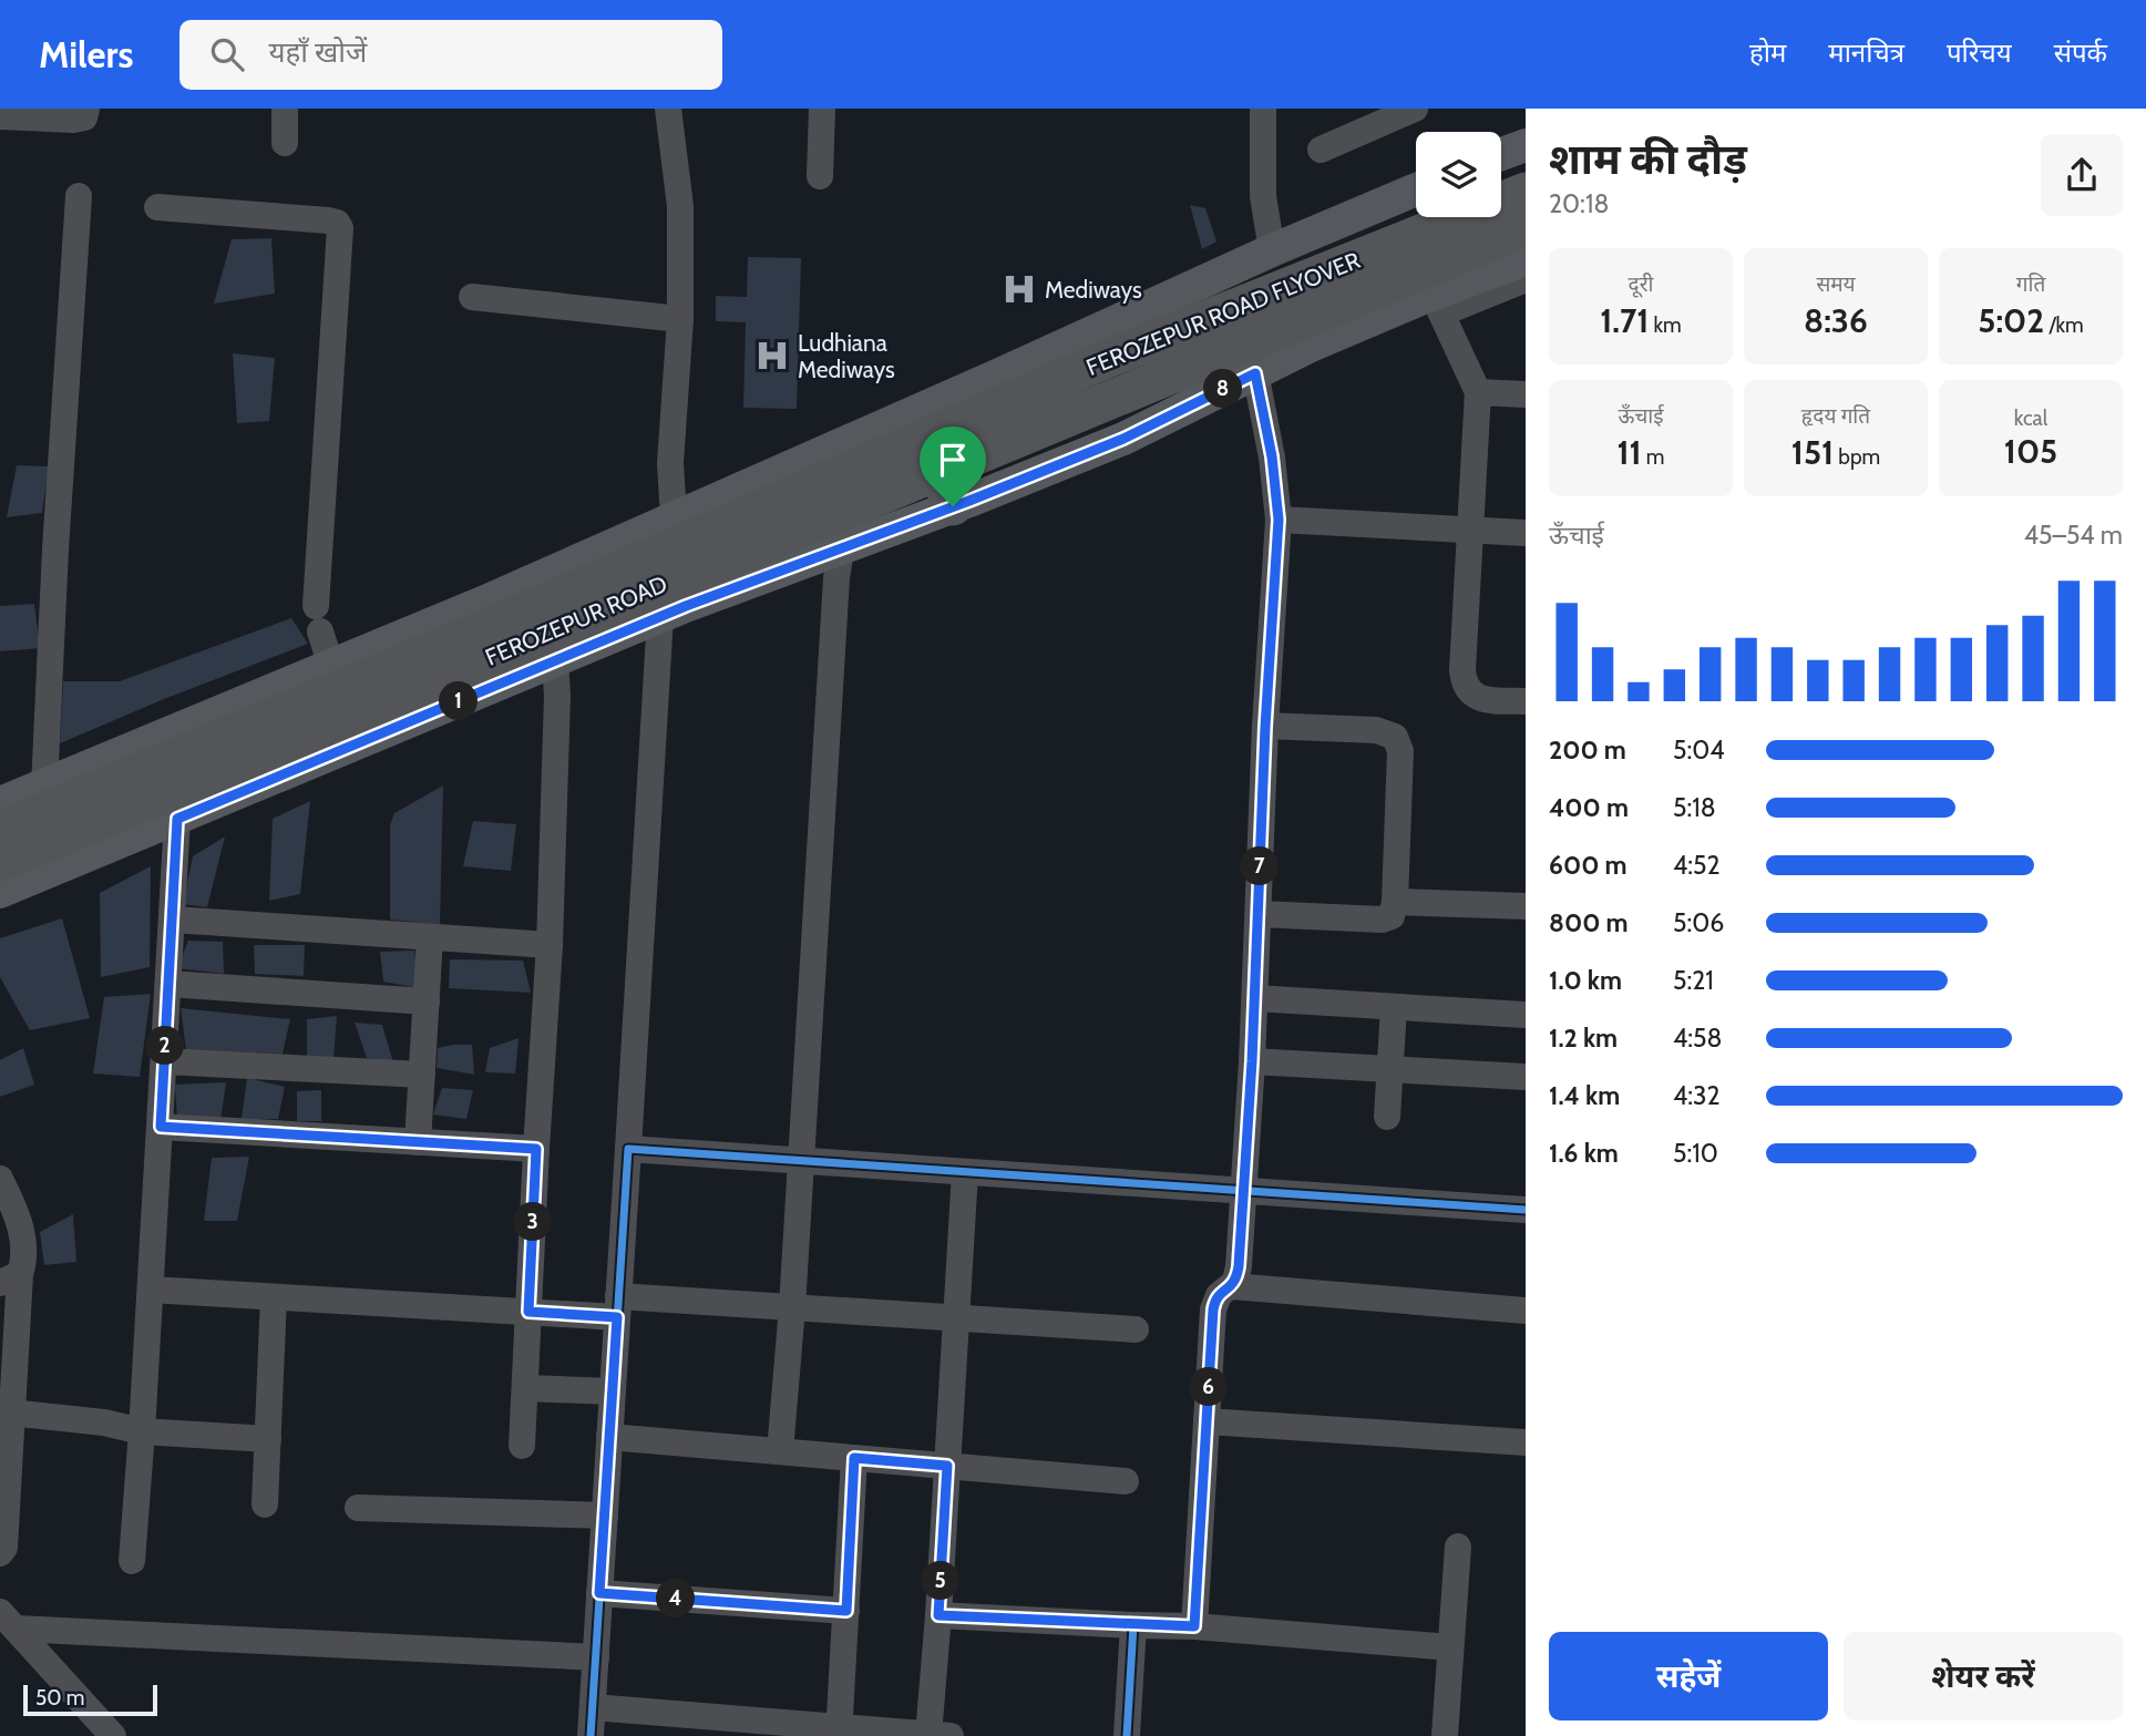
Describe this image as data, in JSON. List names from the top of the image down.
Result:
{
  "streets": {
    "highway": ["FEROZEPUR ROAD FLYOVER", "FEROZEPUR ROAD"]
  },
  "crossings": [
    ["FEROZEPUR ROAD FLYOVER", "FEROZEPUR ROAD"]
  ],
  "places": {
    "hospital": ["Mediways", "Ludhiana Mediways"]
  },
  "scale_bar": "50 m",
  "page": {
    "header": "Milers",
    "search": "यहाँ खोजें",
    "nav": [
      "होम",
      "मानचित्र",
      "परिचय",
      "संपर्क"
    ],
    "heading": ["शाम की दौड़", "20:18"],
    "stats": [
      ["दूरी", "1.71 km"],
      ["समय", "8:36"],
      ["गति", "5:02 /km"],
      ["ऊँचाई", "11 m"],
      ["हृदय गति", "151 bpm"],
      ["kcal", "105"]
    ],
    "pins": [
      "8",
      "1",
      "7",
      "2",
      "3",
      "6",
      "5",
      "4"
    ],
    "chart": ["ऊँचाई", "45–54 m"],
    "list": [
      {
        "name": "200 m",
        "note": "5:04"
      },
      {
        "name": "400 m",
        "note": "5:18"
      },
      {
        "name": "600 m",
        "note": "4:52"
      },
      {
        "name": "800 m",
        "note": "5:06"
      },
      {
        "name": "1.0 km",
        "note": "5:21"
      },
      {
        "name": "1.2 km",
        "note": "4:58"
      },
      {
        "name": "1.4 km",
        "note": "4:32"
      },
      {
        "name": "1.6 km",
        "note": "5:10"
      }
    ],
    "buttons": ["सहेजें", "शेयर करें"],
    "scale": "50 m"
  }
}
